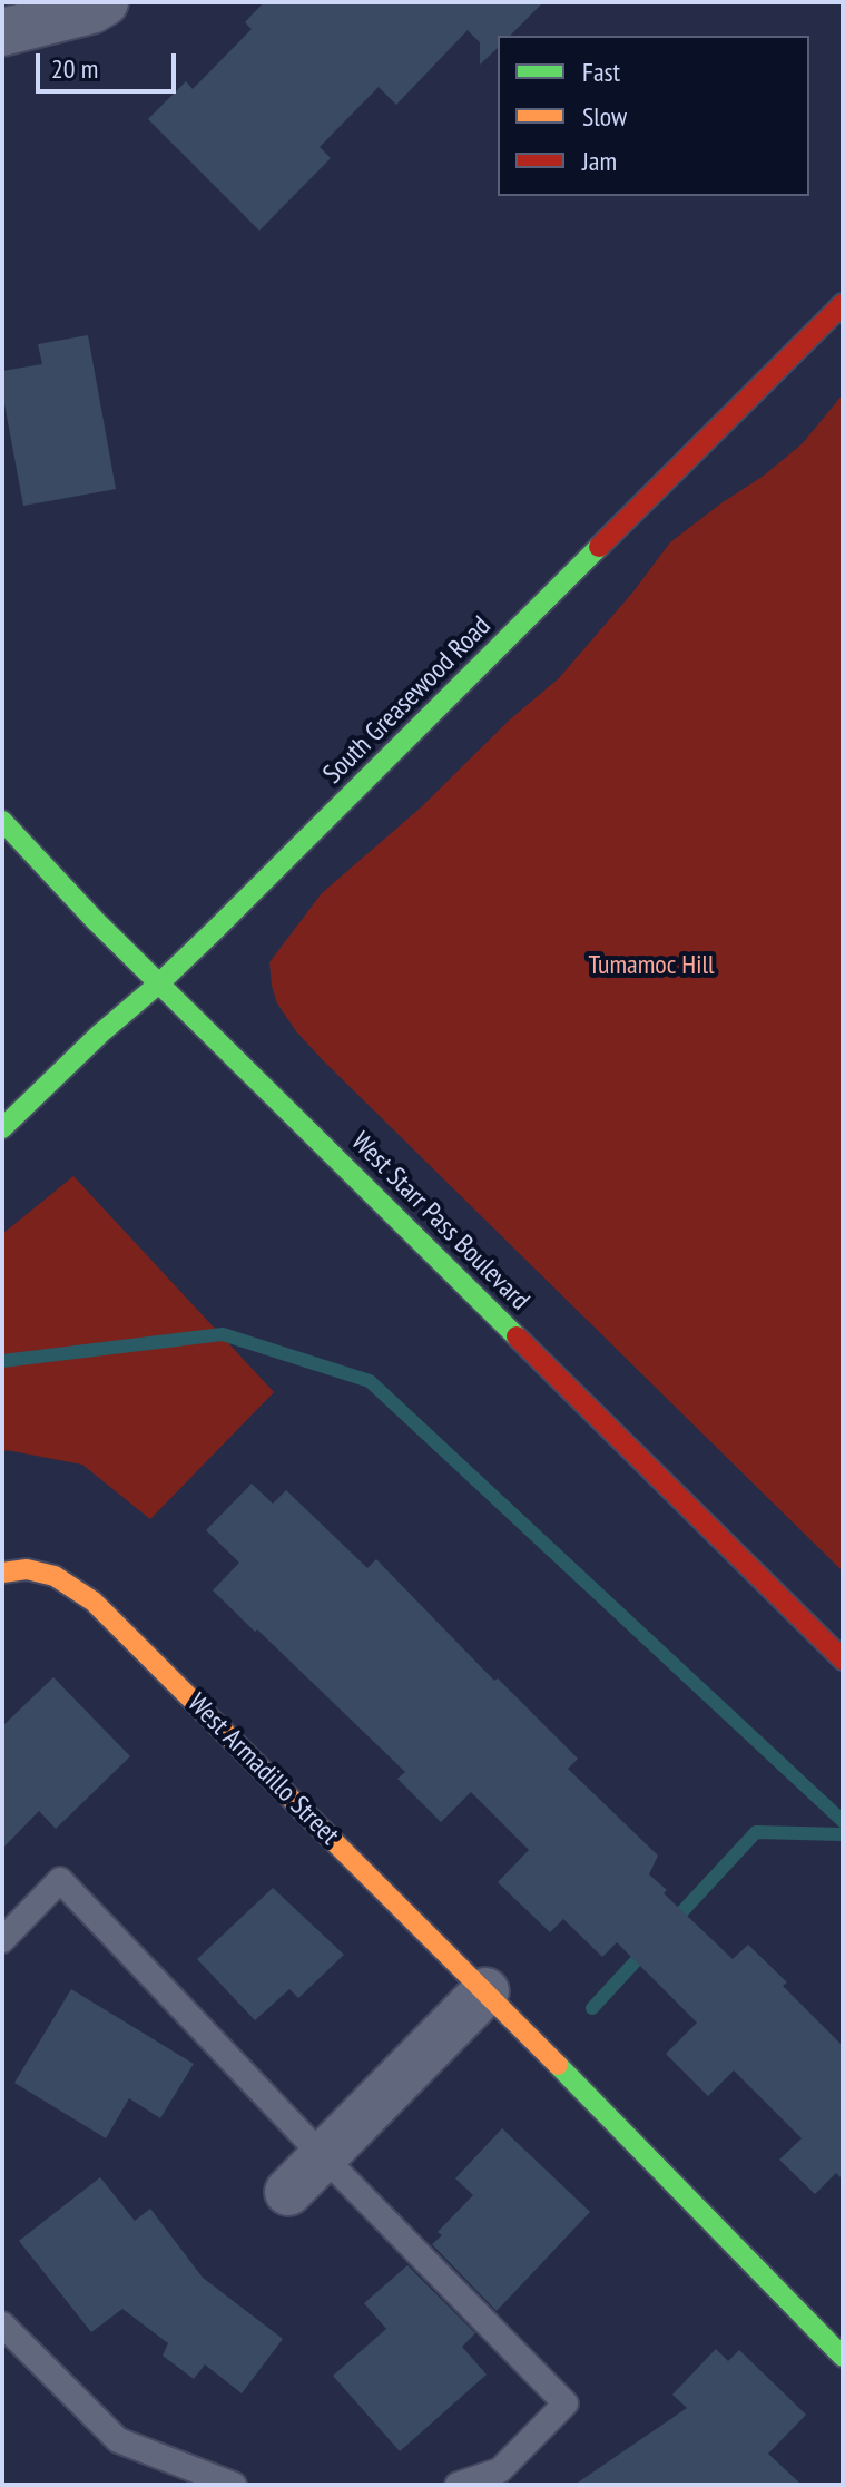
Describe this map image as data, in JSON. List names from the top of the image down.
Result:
{
  "streets": {
    "main road": ["South Greasewood Road", "West Starr Pass Boulevard", "West Armadillo Street"]
  },
  "crossings": [
    ["South Greasewood Road", "West Starr Pass Boulevard"]
  ],
  "parks": ["Tumamoc Hill"],
  "legend": ["Fast", "Slow", "Jam"],
  "scale_bar": "20 m"
}
